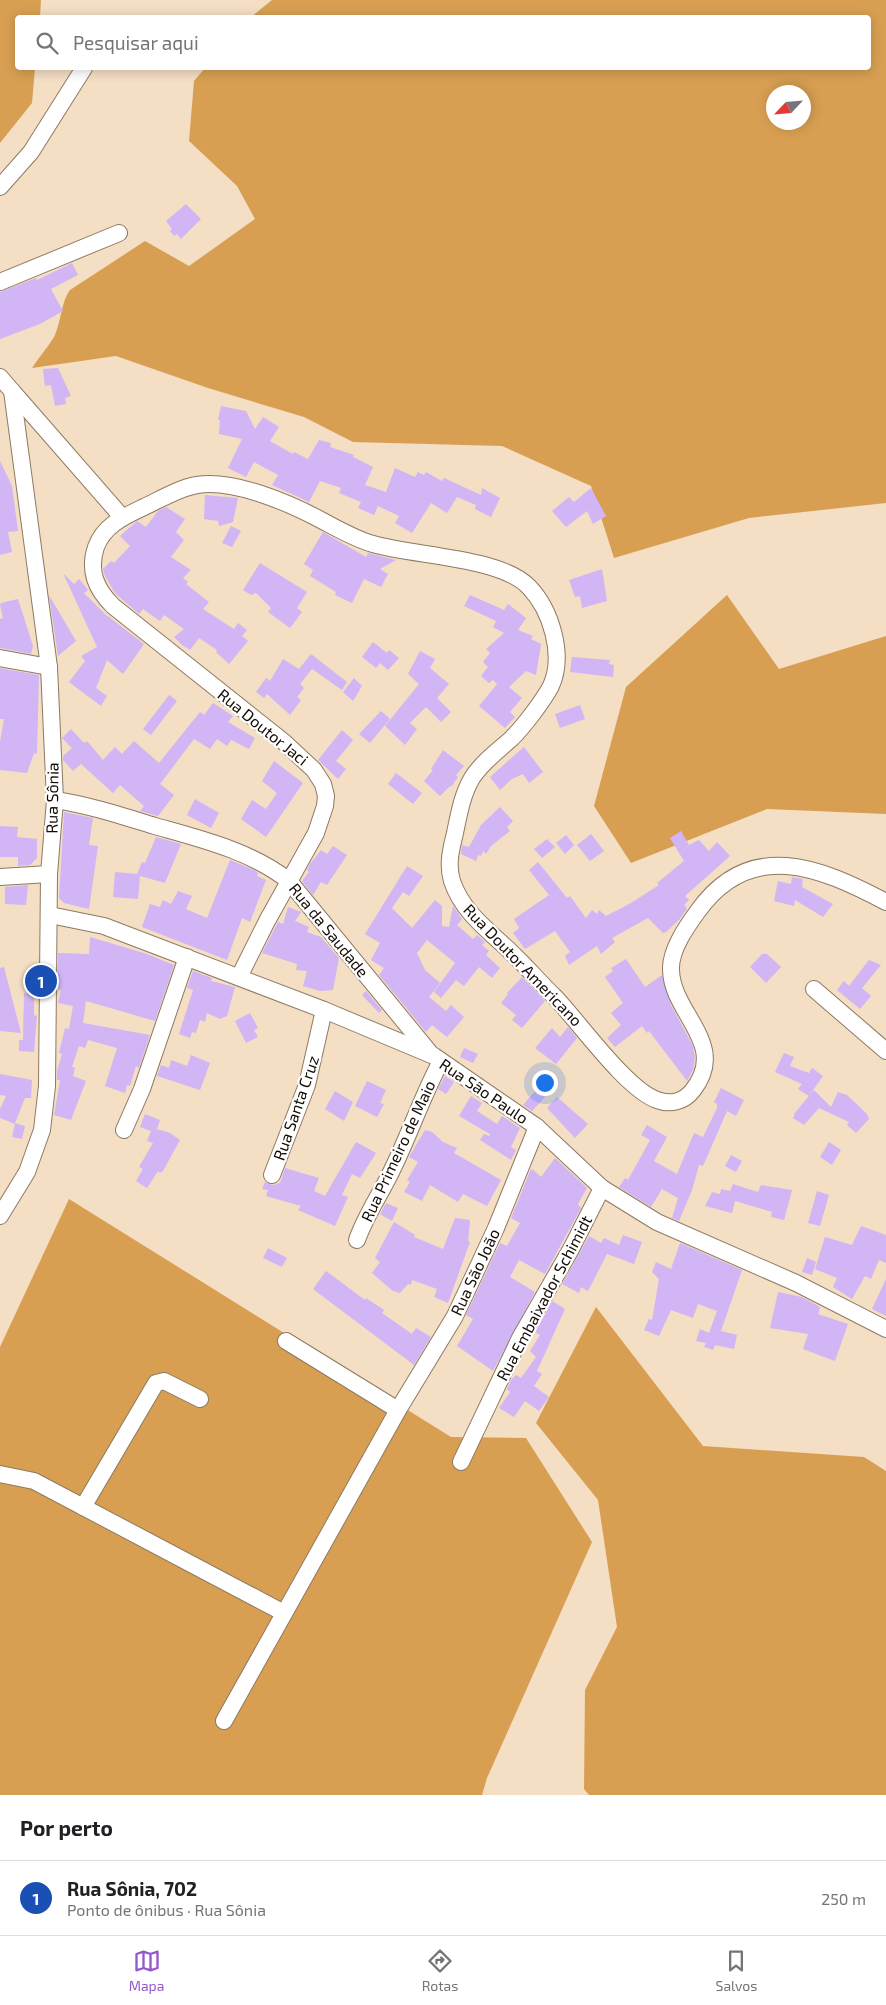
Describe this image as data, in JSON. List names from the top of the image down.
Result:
{
  "streets": {
    "street": [
      "Rua Doutor Jaci",
      "Rua Sônia",
      "Rua da Saudade",
      "Rua Doutor Americano",
      "Rua São Paulo",
      "Rua Santa Cruz",
      "Rua Primeiro de Maio",
      "Rua São João",
      "Rua Embaixador Schimidt"
    ]
  },
  "crossings": [
    ["Rua Doutor Jaci", "Rua da Saudade"],
    ["Rua Doutor Jaci", "Rua Doutor Americano"],
    ["Rua Doutor Jaci", "Rua São Paulo"],
    ["Rua Sônia", "Rua da Saudade"],
    ["Rua Sônia", "Rua São Paulo"],
    ["Rua da Saudade", "Rua São Paulo"],
    ["Rua da Saudade", "Rua Primeiro de Maio"],
    ["Rua São Paulo", "Rua Santa Cruz"],
    ["Rua São Paulo", "Rua Primeiro de Maio"],
    ["Rua São Paulo", "Rua São João"],
    ["Rua São Paulo", "Rua Embaixador Schimidt"]
  ],
  "north": "bottom left",
  "page": {
    "search": "Pesquisar aqui",
    "pins": "1",
    "heading": "Por perto",
    "list": [
      {
        "mark": "1",
        "name": "Rua Sônia, 702",
        "note": "Ponto de ônibus · Rua Sônia",
        "value": "250 m"
      }
    ],
    "nav": ["Mapa", "Rotas", "Salvos"]
  }
}
